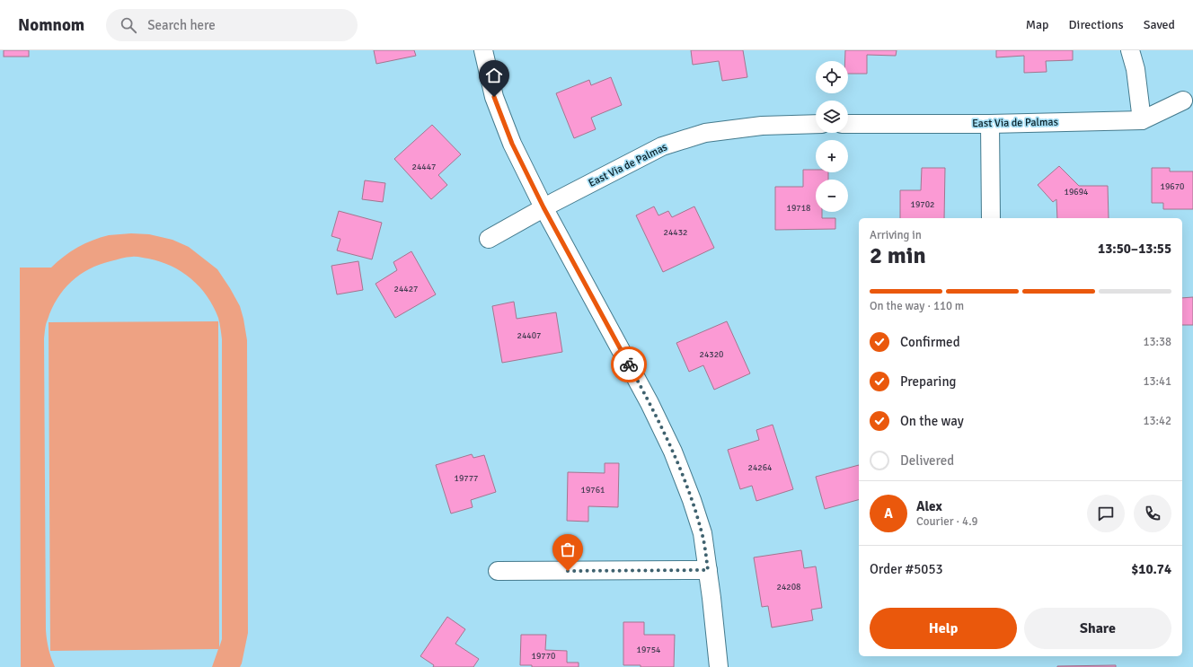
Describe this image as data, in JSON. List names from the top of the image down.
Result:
{
  "streets": {
    "street": ["East Via de Palmas"]
  },
  "house_numbers": [
    "24447",
    "19670",
    "19694",
    "19702",
    "19718",
    "24432",
    "24427",
    "24407",
    "24320",
    "24264",
    "19777",
    "19761",
    "24208",
    "19754",
    "19770"
  ],
  "page": {
    "header": "Nomnom",
    "search": "Search here",
    "nav": ["Map", "Directions", "Saved"],
    "map_buttons": ["+", "−"],
    "heading": ["2 min", "Arriving in", "13:50–13:55"],
    "panel": [
      "Alex",
      "Courier · 4.9",
      "Order #5053",
      "$10.74"
    ],
    "bar": "On the way · 110 m",
    "list": [
      ["Confirmed", "13:38"],
      ["Preparing", "13:41"],
      ["On the way", "13:42"],
      "Delivered"
    ],
    "round": "A",
    "buttons": ["Help", "Share"]
  }
}
